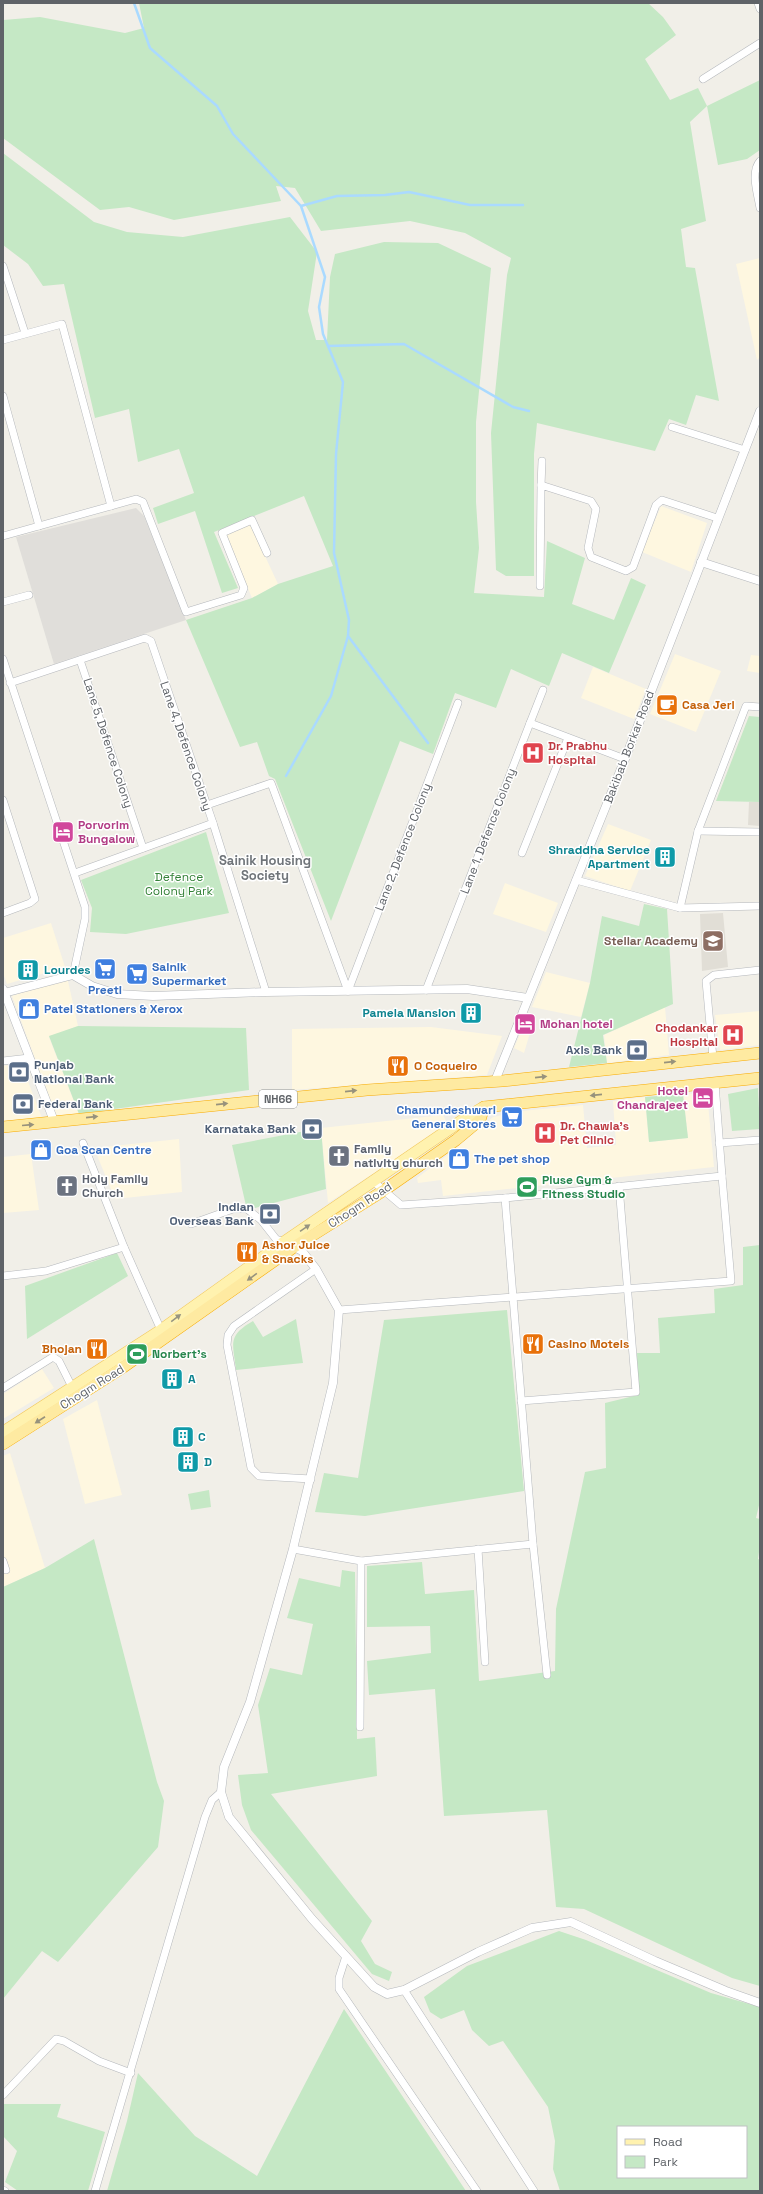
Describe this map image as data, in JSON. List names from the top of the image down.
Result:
{
  "streets": {
    "highway": ["NH66", "Chogm Road"],
    "street": [
      "Lane 5, Defence Colony",
      "Lane 4, Defence Colony",
      "Bakibab Borkar Road",
      "Lane 1, Defence Colony",
      "Lane 2, Defence Colony"
    ]
  },
  "crossings": [
    ["Lane 5, Defence Colony", "Lane 4, Defence Colony"],
    ["Bakibab Borkar Road", "NH66"]
  ],
  "districts": ["Sainik Housing Society"],
  "parks": ["Defence Colony Park"],
  "places": {
    "cafe": ["Casa Jeri"],
    "hospital": ["Dr. Prabhu Hospital", "Chodankar Hospital", "Dr. Chawla's Pet Clinic"],
    "hotel": ["Porvorim Bungalow", "Mohan hotel", "Hotel Chandrajeet"],
    "building": [
      "Shraddha Service Apartment",
      "Lourdes",
      "Pamela Mansion",
      "A",
      "C",
      "D"
    ],
    "school or university": ["Stellar Academy"],
    "supermarket": ["Preeti", "Sainik Supermarket", "Chamundeshwari General Stores"],
    "shop": ["Patel Stationers & Xerox", "Goa Scan Centre", "The pet shop"],
    "bank": [
      "Axis Bank",
      "Punjab National Bank",
      "Federal Bank",
      "Karnataka Bank",
      "Indian Overseas Bank"
    ],
    "restaurant": [
      "O Coqueiro",
      "Ashor Juice & Snacks",
      "Casino Motels",
      "Bhojan"
    ],
    "church": ["Family nativity church", "Holy Family Church"],
    "sports": ["Pluse Gym & Fitness Studio", "Norbert's"]
  },
  "legend": ["Road", "Park"]
}
